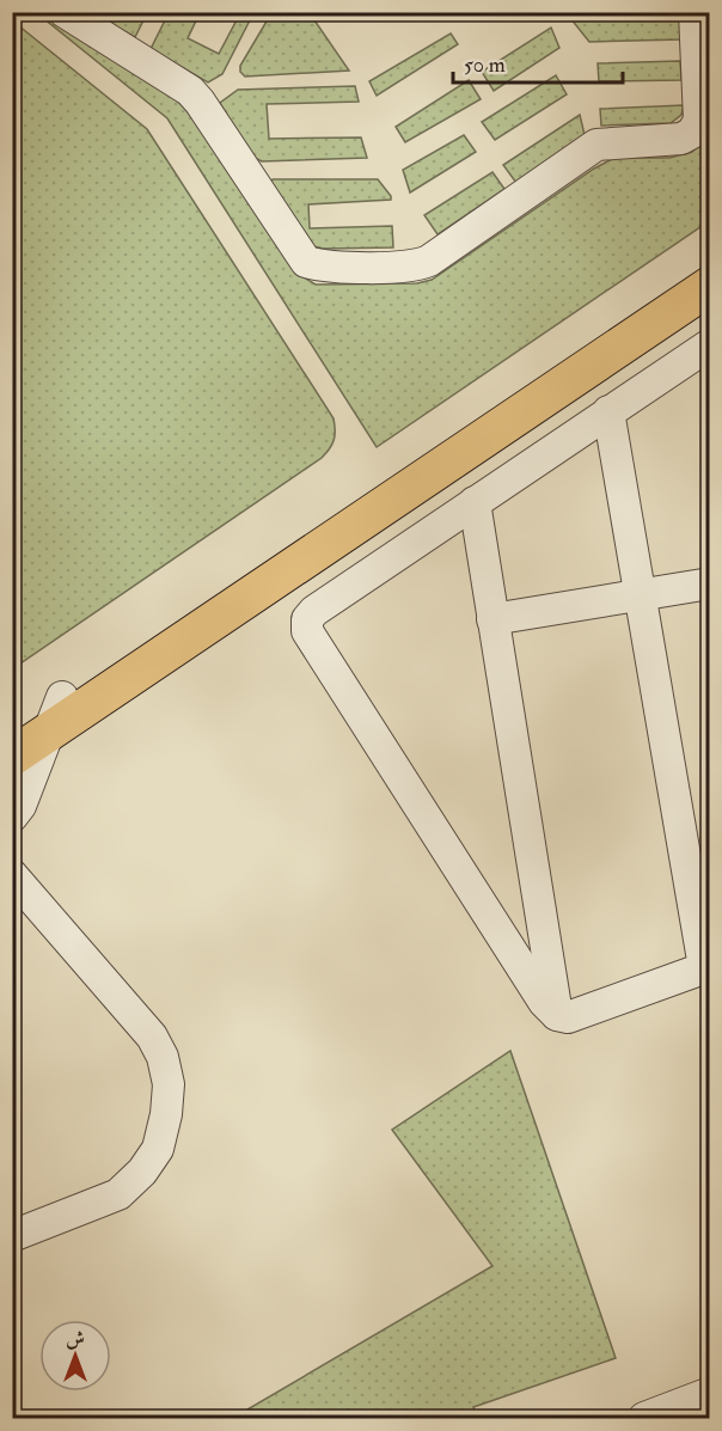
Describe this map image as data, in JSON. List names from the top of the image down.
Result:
{
  "scale_bar": "50 m",
  "north": "top"
}
